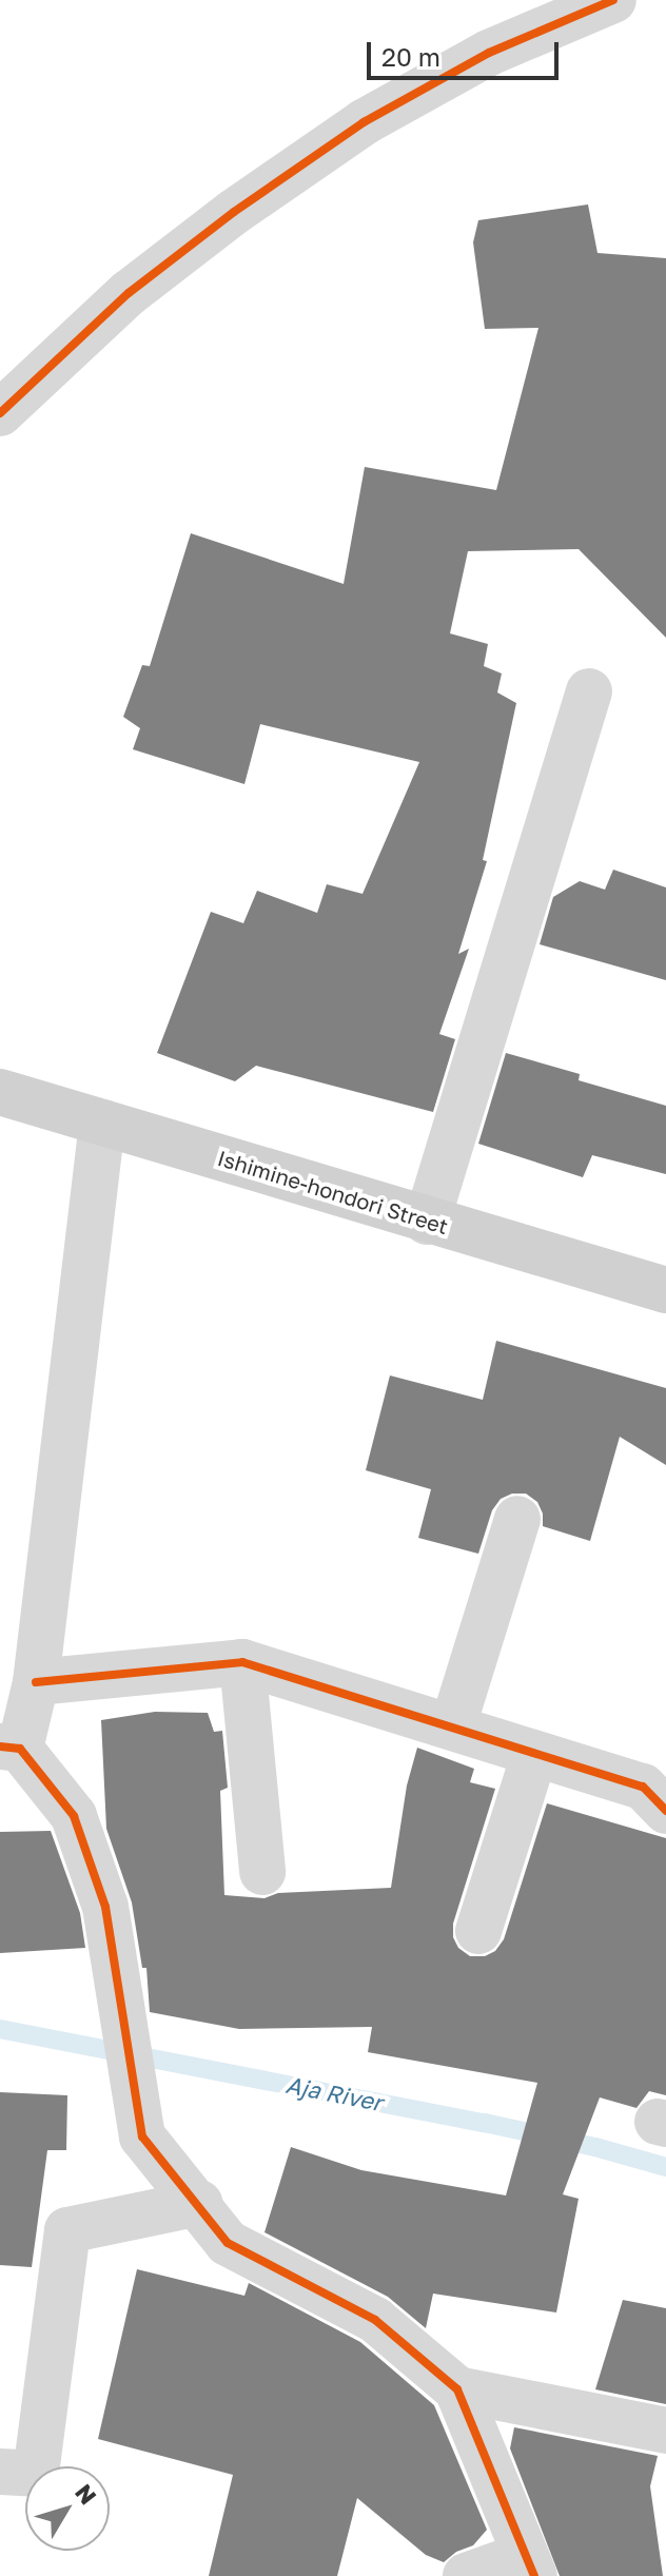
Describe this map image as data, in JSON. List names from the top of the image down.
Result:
{
  "streets": {
    "main road": ["Ishimine-hondori Street"]
  },
  "water": ["Aja River"],
  "scale_bar": "20 m",
  "north": "top right"
}
